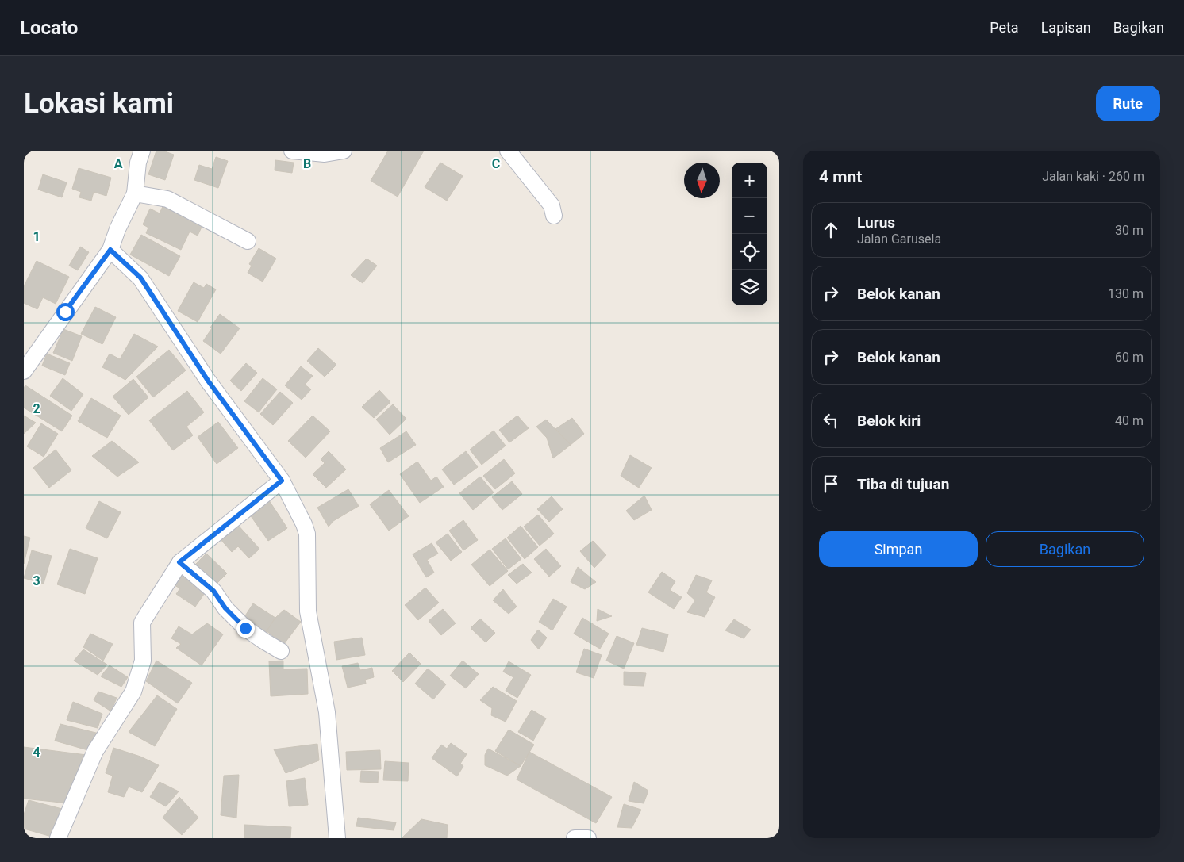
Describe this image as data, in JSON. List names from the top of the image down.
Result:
{
  "north": "bottom",
  "page": {
    "header": "Locato",
    "nav": ["Peta", "Lapisan", "Bagikan"],
    "buttons": [
      "Rute",
      ["Simpan", "Bagikan"]
    ],
    "title": "Lokasi kami",
    "heading": ["4 mnt", "Jalan kaki · 260 m"],
    "map_buttons": ["+", "−"],
    "list": [
      ["Lurus", "Jalan Garusela", "30 m"],
      ["Belok kanan", "130 m"],
      ["Belok kanan", "60 m"],
      ["Belok kiri", "40 m"],
      "Tiba di tujuan"
    ]
  },
  "grid": {
    "columns": ["A", "B", "C"],
    "rows": [
      "1",
      "2",
      "3",
      "4"
    ]
  }
}
